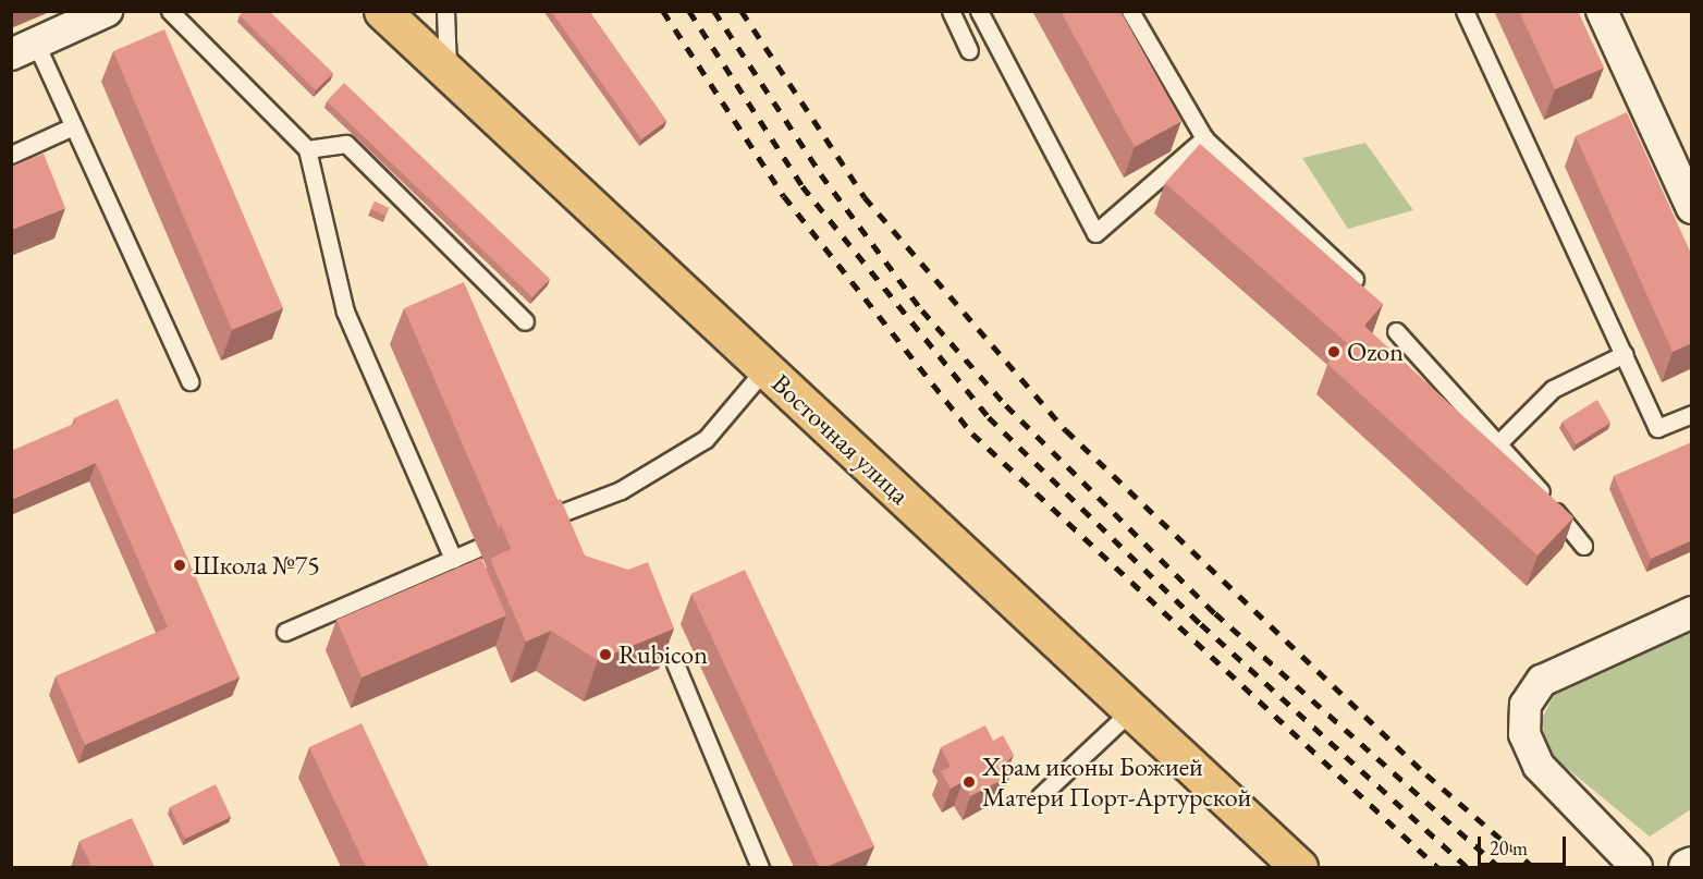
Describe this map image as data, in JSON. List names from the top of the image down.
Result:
{
  "streets": {
    "main road": ["Восточная улица"]
  },
  "places": [
    "Ozon",
    "Школа №75",
    "Rubicon",
    "Храм иконы Божией Матери Порт-Артурской"
  ],
  "scale_bar": "20 m"
}
